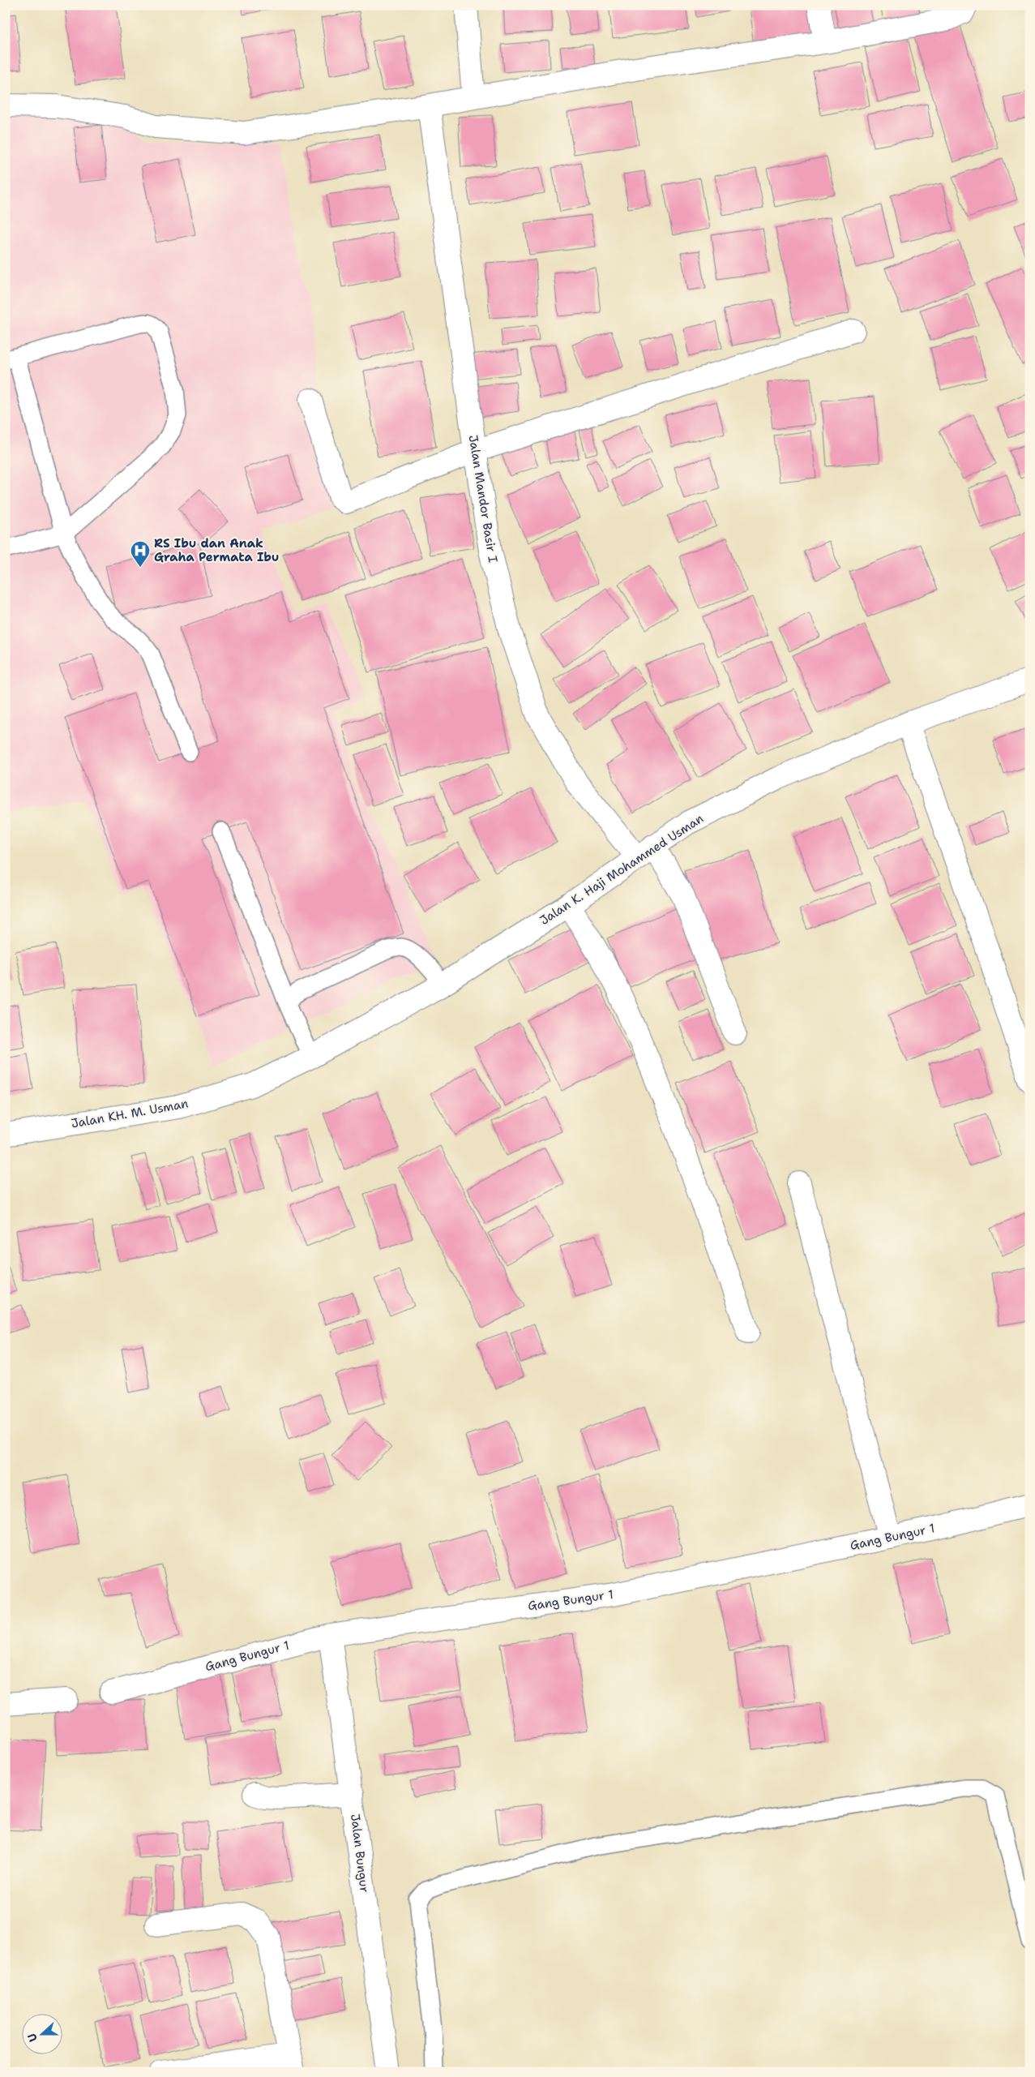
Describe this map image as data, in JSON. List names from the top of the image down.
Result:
{
  "streets": {
    "street": [
      "Jalan Mandor Basir I",
      "Jalan K. Haji Mohammed Usman",
      "Jalan KH. M. Usman",
      "Gang Bungur 1",
      "Jalan Bungur"
    ]
  },
  "crossings": [
    ["Jalan Mandor Basir I", "Jalan K. Haji Mohammed Usman"],
    ["Jalan K. Haji Mohammed Usman", "Jalan KH. M. Usman"],
    ["Gang Bungur 1", "Jalan Bungur"]
  ],
  "places": {
    "hospital": ["RS Ibu dan Anak Graha Permata Ibu"]
  },
  "north": "left"
}
